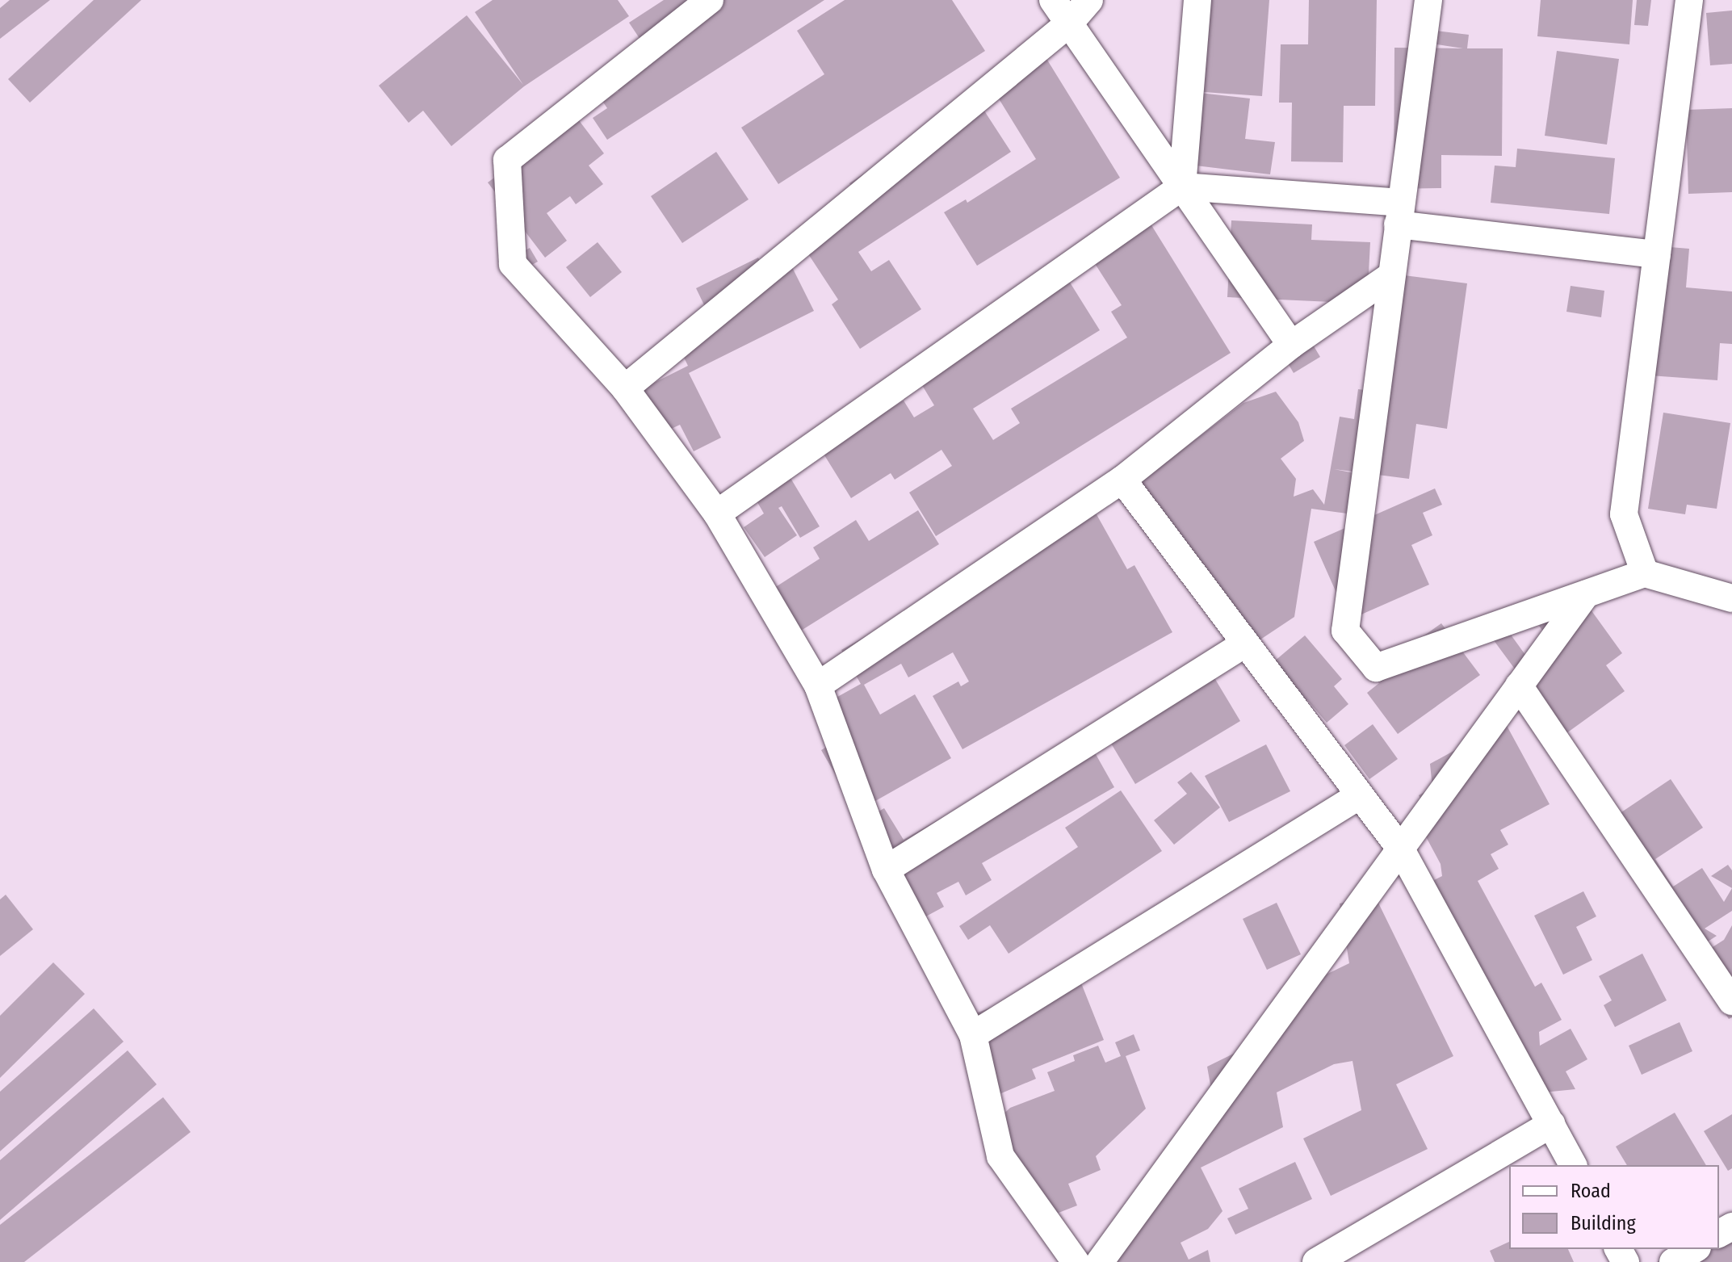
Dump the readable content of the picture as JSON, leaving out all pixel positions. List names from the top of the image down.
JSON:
{
  "legend": ["Road", "Building"]
}
